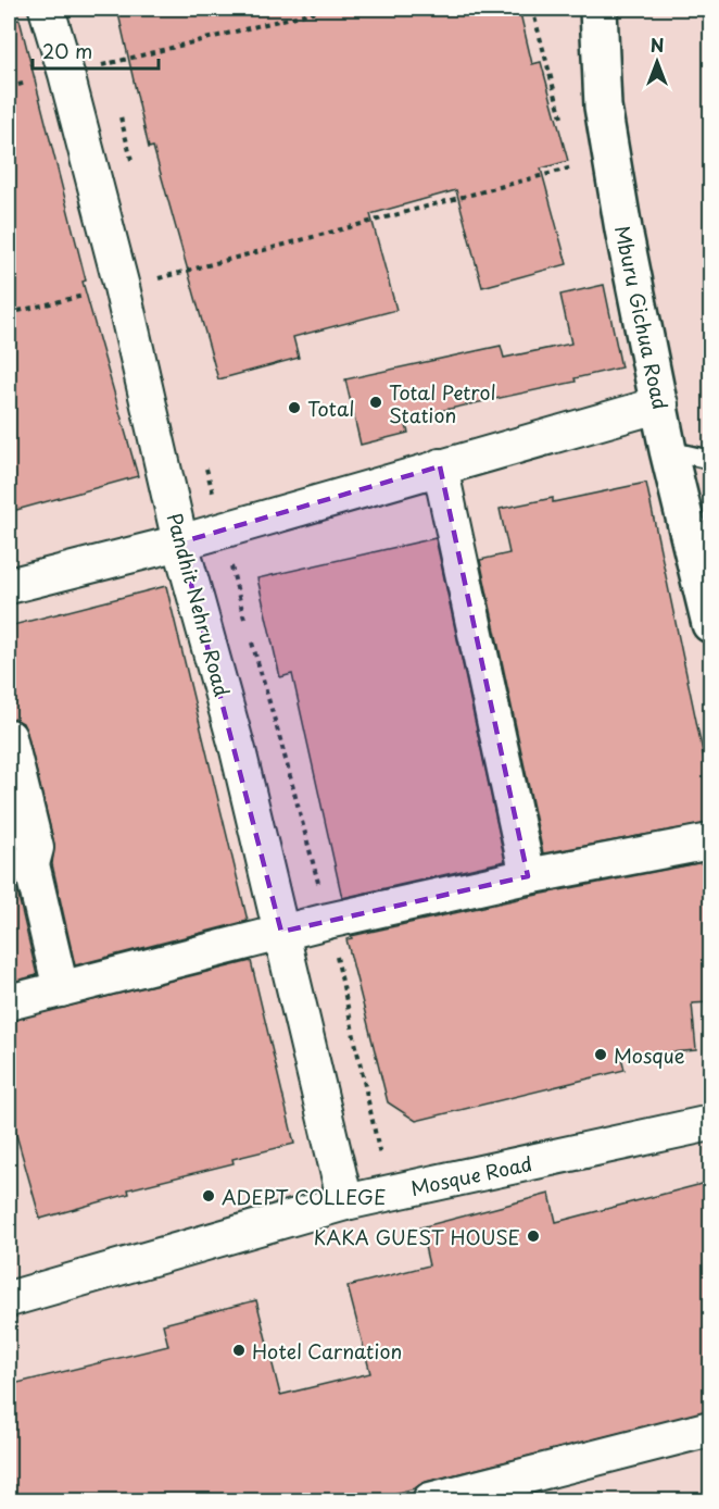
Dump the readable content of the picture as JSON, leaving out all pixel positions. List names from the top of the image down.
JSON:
{
  "streets": {
    "street": ["Mburu Gichua Road", "Pandhit Nehru Road", "Mosque Road"]
  },
  "crossings": [
    ["Pandhit Nehru Road", "Mosque Road"]
  ],
  "places": [
    "Total Petrol Station",
    "Total",
    "Mosque",
    "ADEPT COLLEGE",
    "KAKA GUEST HOUSE",
    "Hotel Carnation"
  ],
  "scale_bar": "20 m",
  "north": "top"
}
